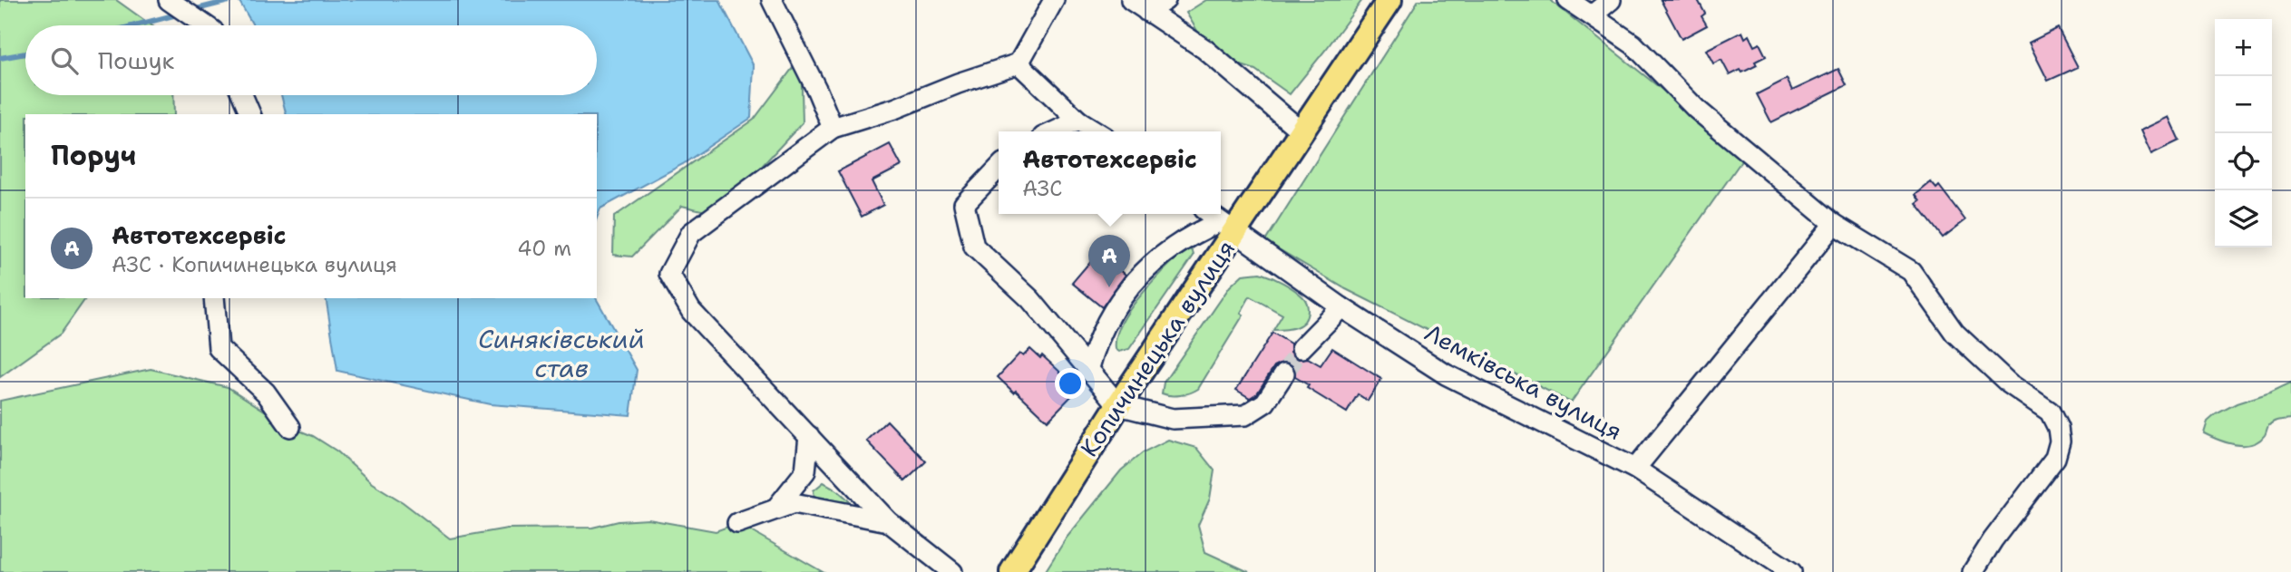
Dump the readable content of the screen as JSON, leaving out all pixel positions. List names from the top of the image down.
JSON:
{
  "streets": {
    "main road": ["Копичинецька вулиця"],
    "street": ["Лемківська вулиця"]
  },
  "crossings": [
    ["Копичинецька вулиця", "Лемківська вулиця"]
  ],
  "water": ["Синяківський став"],
  "page": {
    "map_buttons": ["+", "−"],
    "search": "Пошук",
    "heading": "Поруч",
    "popup": ["Автотехсервіс", "АЗС"],
    "list": [
      {
        "mark": "A",
        "name": "Автотехсервіс",
        "note": "АЗС · Копичинецька вулиця",
        "value": "40 m"
      }
    ],
    "pins": "A"
  }
}
